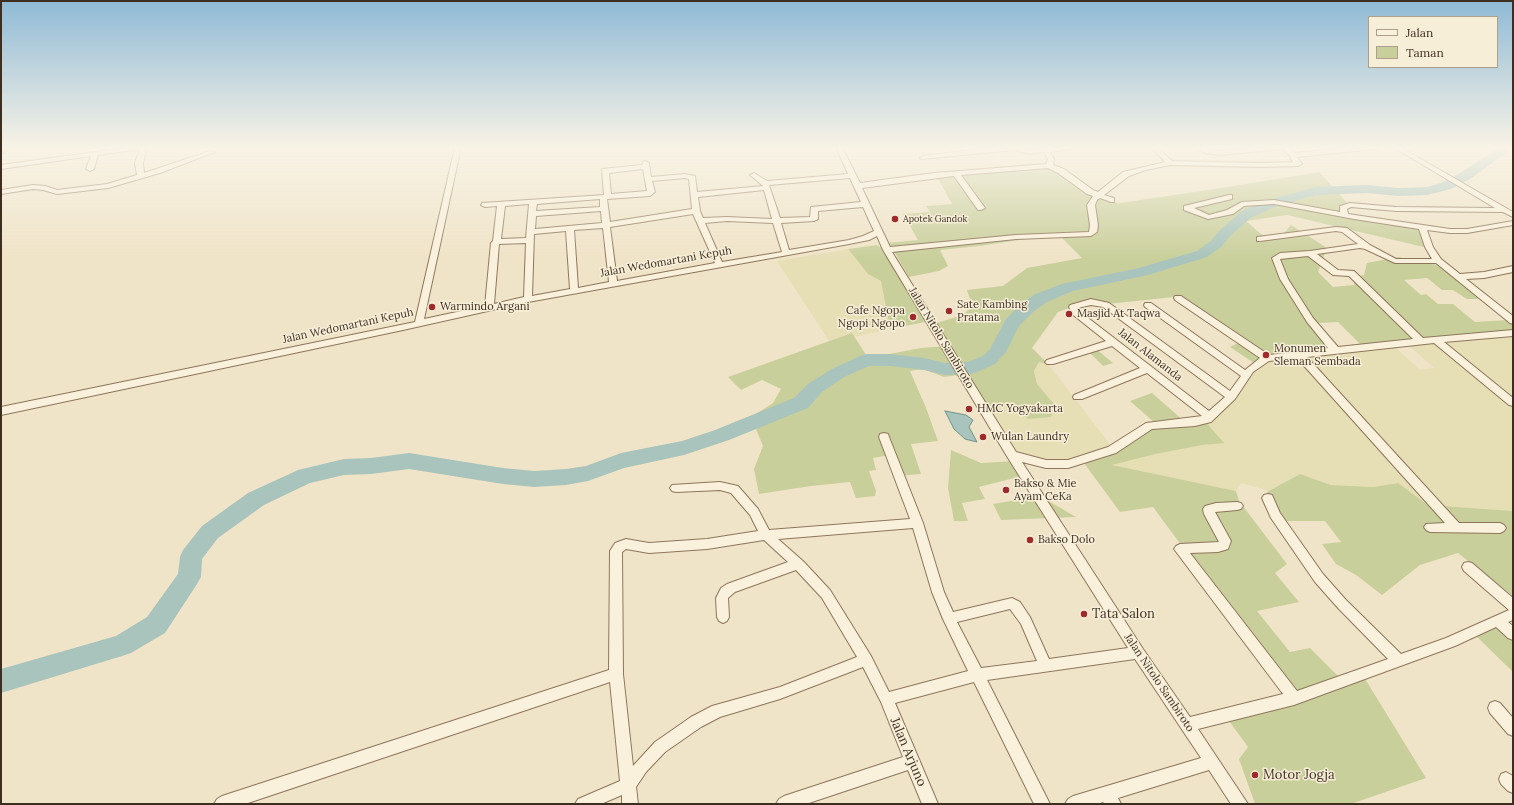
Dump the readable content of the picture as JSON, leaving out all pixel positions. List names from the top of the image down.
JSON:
{
  "streets": {
    "street": [
      "Jalan Wedomartani Kepuh",
      "Jalan Nitolo Sambiroto",
      "Jalan Alamanda",
      "Jalan Arjuno"
    ]
  },
  "crossings": [
    ["Jalan Wedomartani Kepuh", "Jalan Nitolo Sambiroto"]
  ],
  "places": [
    "Apotek Gandok",
    "Warmindo Argani",
    "Sate Kambing Pratama",
    "Masjid At Taqwa",
    "Cafe Ngopa Ngopi Ngopo",
    "Monumen Sleman Sembada",
    "HMC Yogyakarta",
    "Wulan Laundry",
    "Bakso & Mie Ayam CeKa",
    "Bakso Dolo",
    "Tata Salon",
    "Motor Jogja"
  ],
  "legend": ["Jalan", "Taman"]
}
